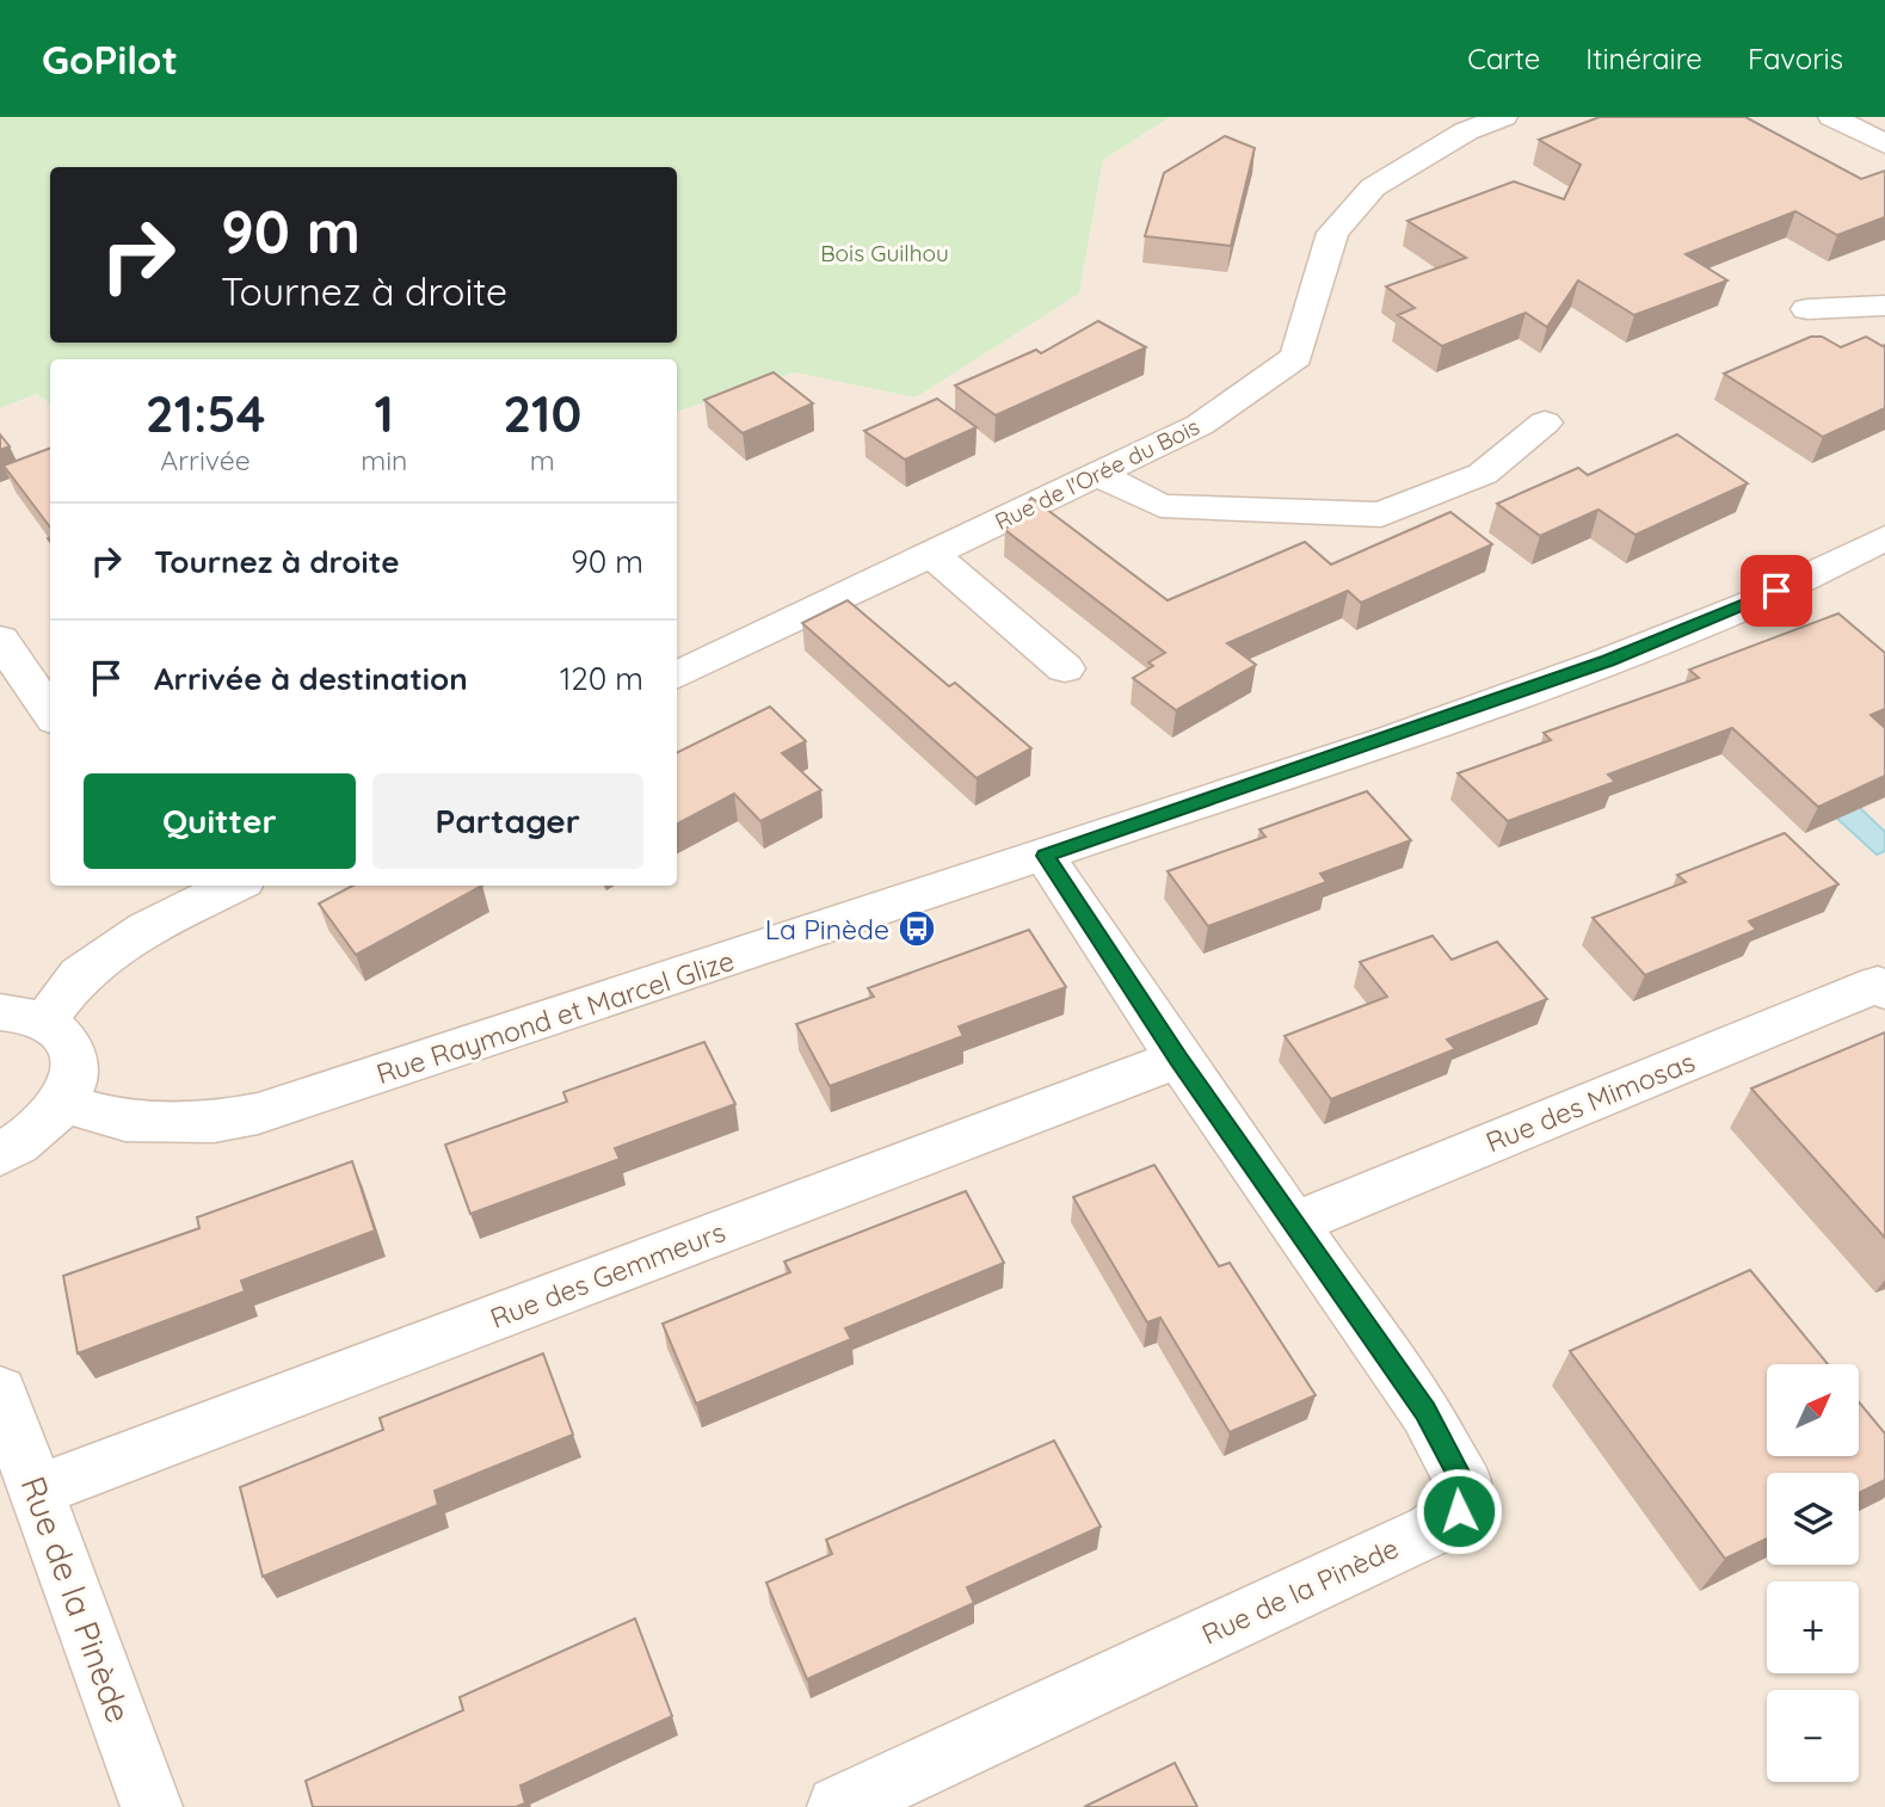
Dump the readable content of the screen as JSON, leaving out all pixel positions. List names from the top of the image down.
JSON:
{
  "streets": {
    "street": [
      "Rue de l'Orée du Bois",
      "Rue Raymond et Marcel Glize",
      "Rue des Mimosas",
      "Rue des Gemmeurs",
      "Rue de la Pinède"
    ]
  },
  "crossings": [
    ["Rue Raymond et Marcel Glize", "Rue de la Pinède"],
    ["Rue des Mimosas", "Rue de la Pinède"],
    ["Rue des Gemmeurs", "Rue de la Pinède"]
  ],
  "parks": ["Bois Guilhou"],
  "places": {
    "bus stop": ["La Pinède"]
  },
  "north": "top right",
  "page": {
    "header": "GoPilot",
    "nav": ["Carte", "Itinéraire", "Favoris"],
    "turn": ["90 m", "Tournez à droite"],
    "eta": [
      "21:54",
      "Arrivée",
      "1",
      "min",
      "210",
      "m"
    ],
    "list": [
      {
        "name": "Tournez à droite",
        "value": "90 m"
      },
      {
        "name": "Arrivée à destination",
        "value": "120 m"
      }
    ],
    "buttons": ["Quitter", "Partager"],
    "map_buttons": ["+", "−"]
  }
}
